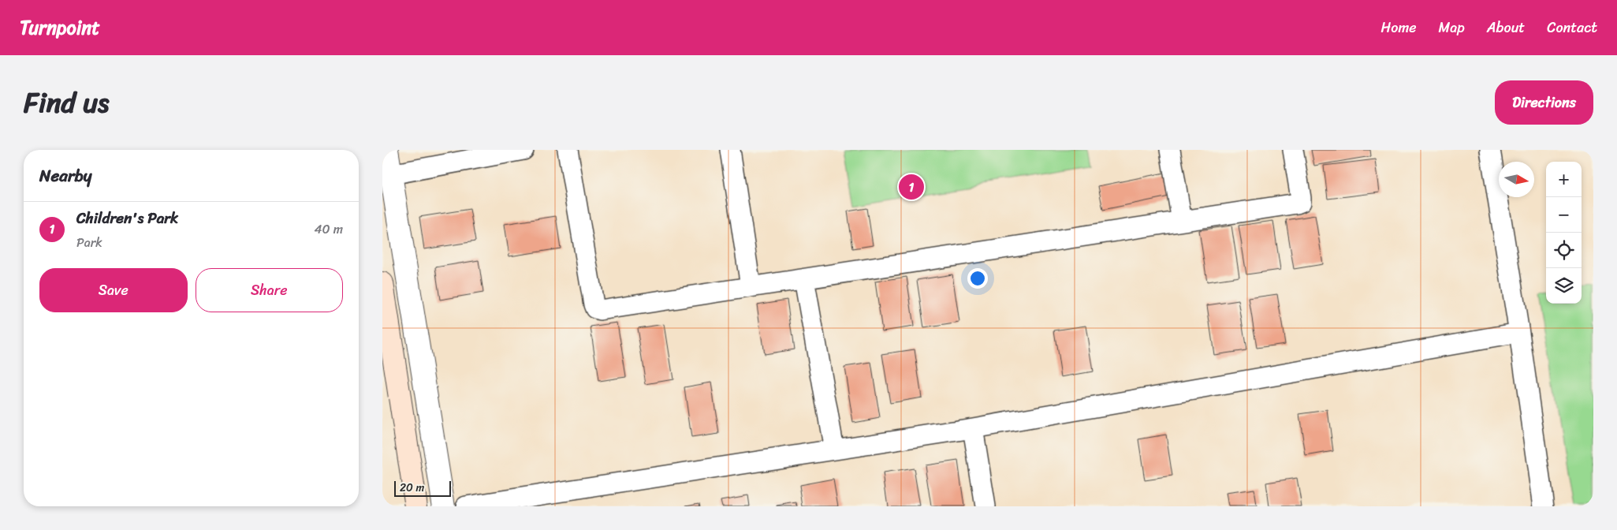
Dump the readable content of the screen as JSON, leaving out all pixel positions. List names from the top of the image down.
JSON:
{
  "scale_bar": "20 m",
  "north": "right",
  "page": {
    "header": "Turnpoint",
    "nav": [
      "Home",
      "Map",
      "About",
      "Contact"
    ],
    "title": "Find us",
    "buttons": [
      "Directions",
      ["Save", "Share"]
    ],
    "heading": "Nearby",
    "map_buttons": ["+", "−"],
    "pins": "1",
    "list": [
      {
        "mark": "1",
        "name": "Children's Park",
        "note": "Park",
        "value": "40 m"
      }
    ],
    "scale": "20 m"
  }
}
